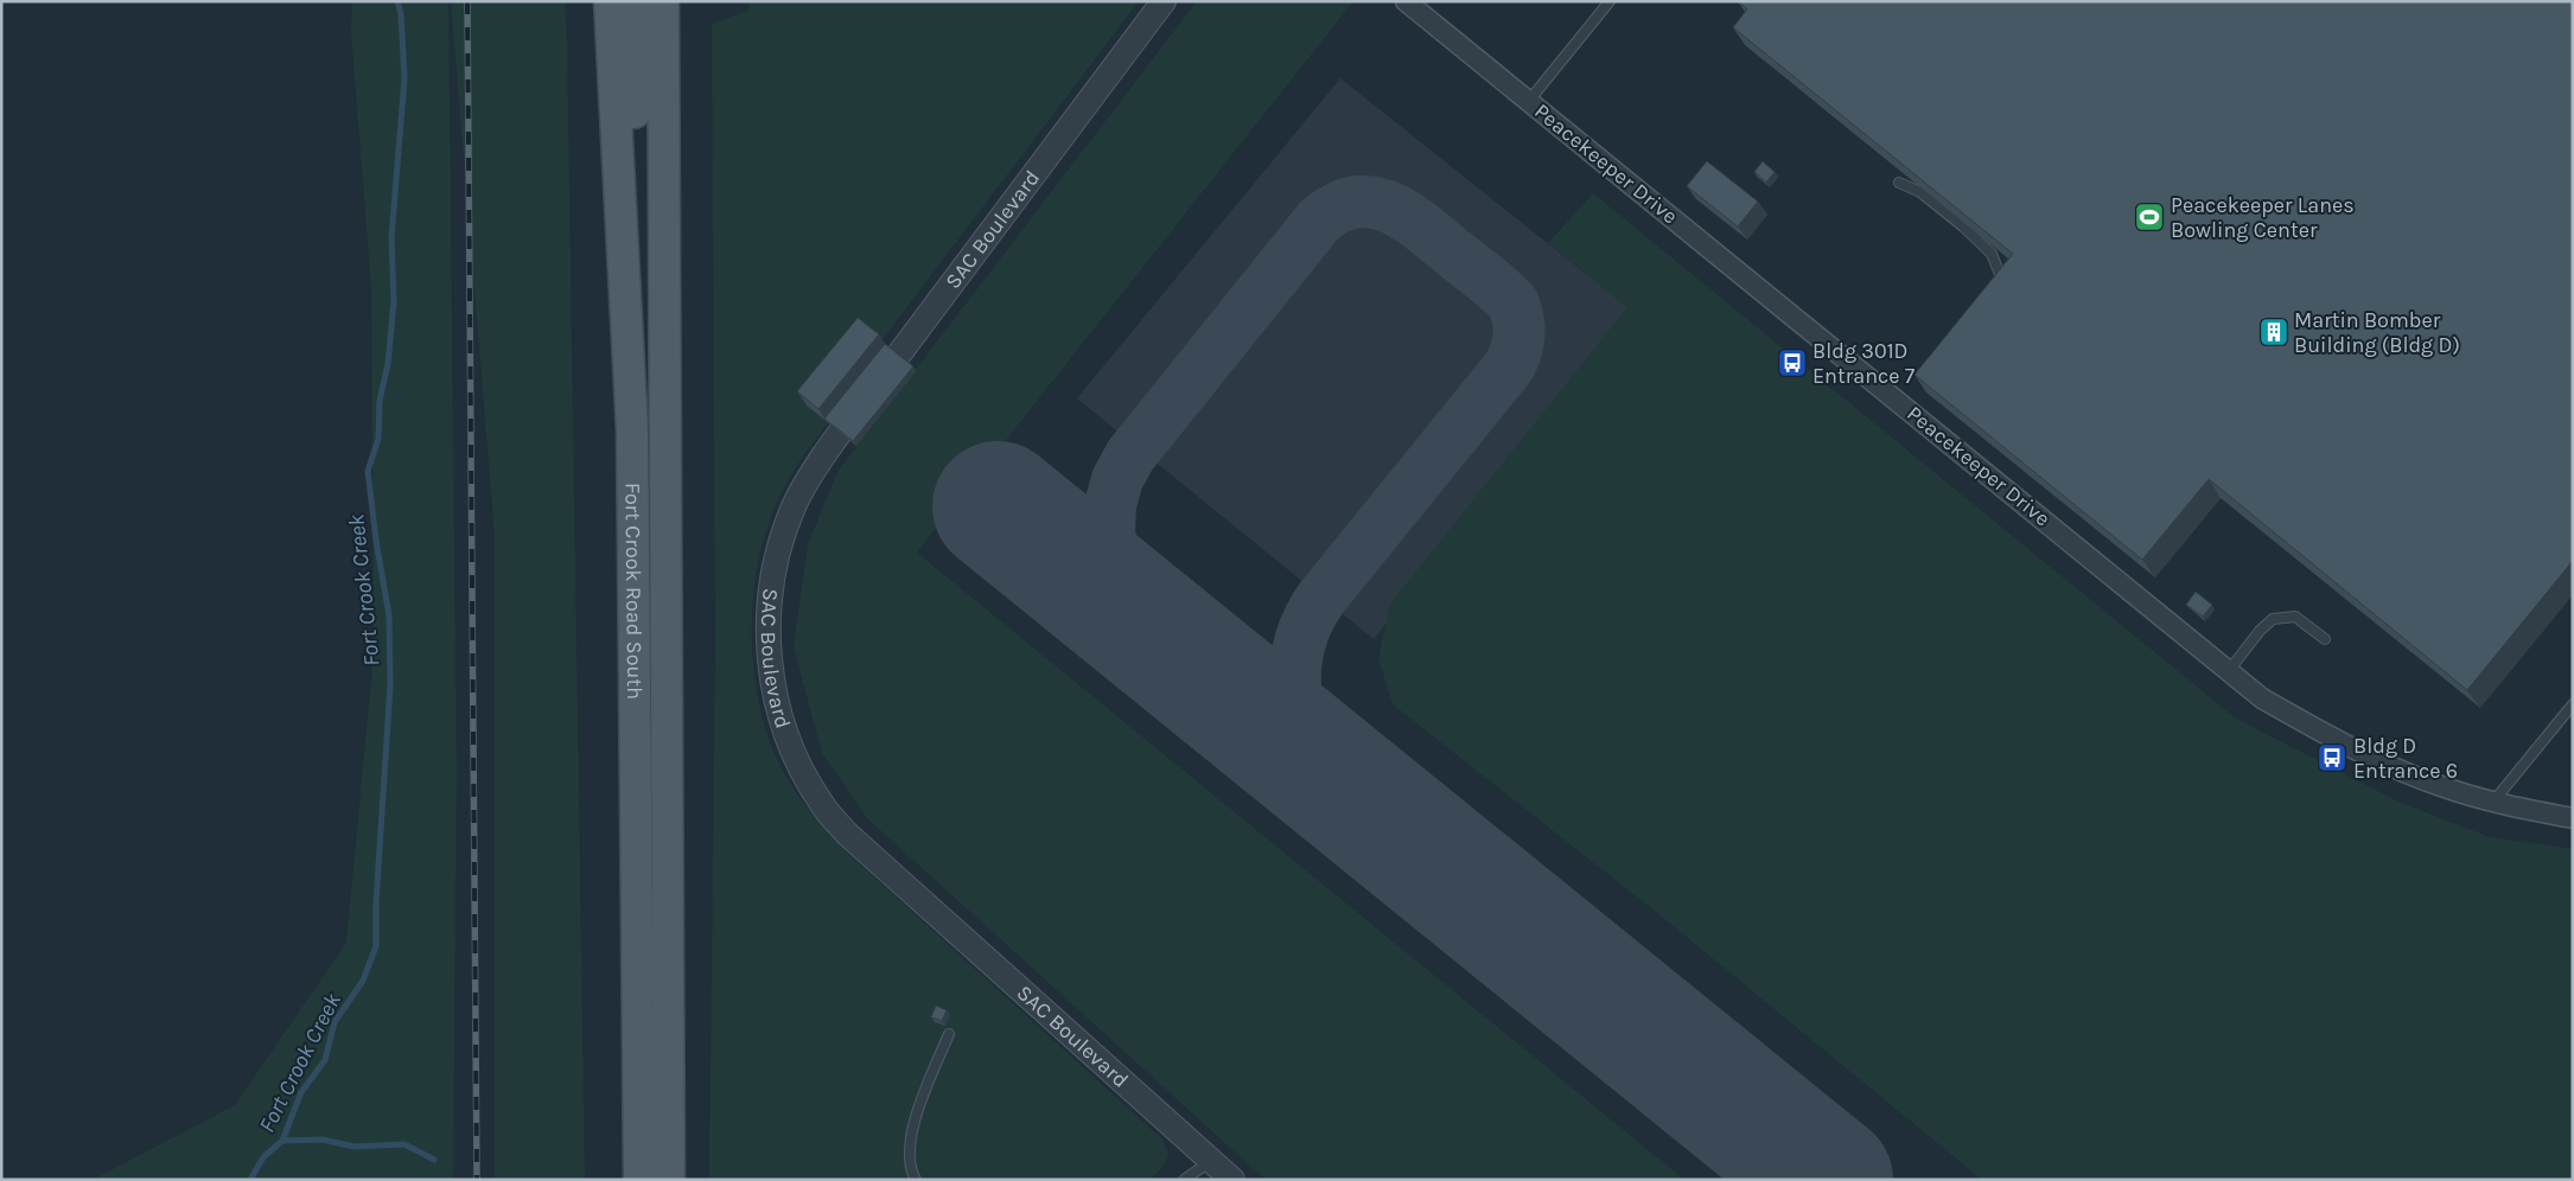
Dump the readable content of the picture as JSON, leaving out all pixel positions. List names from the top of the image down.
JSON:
{
  "streets": {
    "main road": ["Fort Crook Road South"],
    "street": ["Peacekeeper Drive", "SAC Boulevard"]
  },
  "water": ["Fort Crook Creek"],
  "places": {
    "sports": ["Peacekeeper Lanes Bowling Center"],
    "building": ["Martin Bomber Building (Bldg D)"],
    "bus stop": ["Bldg 301D Entrance 7", "Bldg D Entrance 6"]
  }
}
